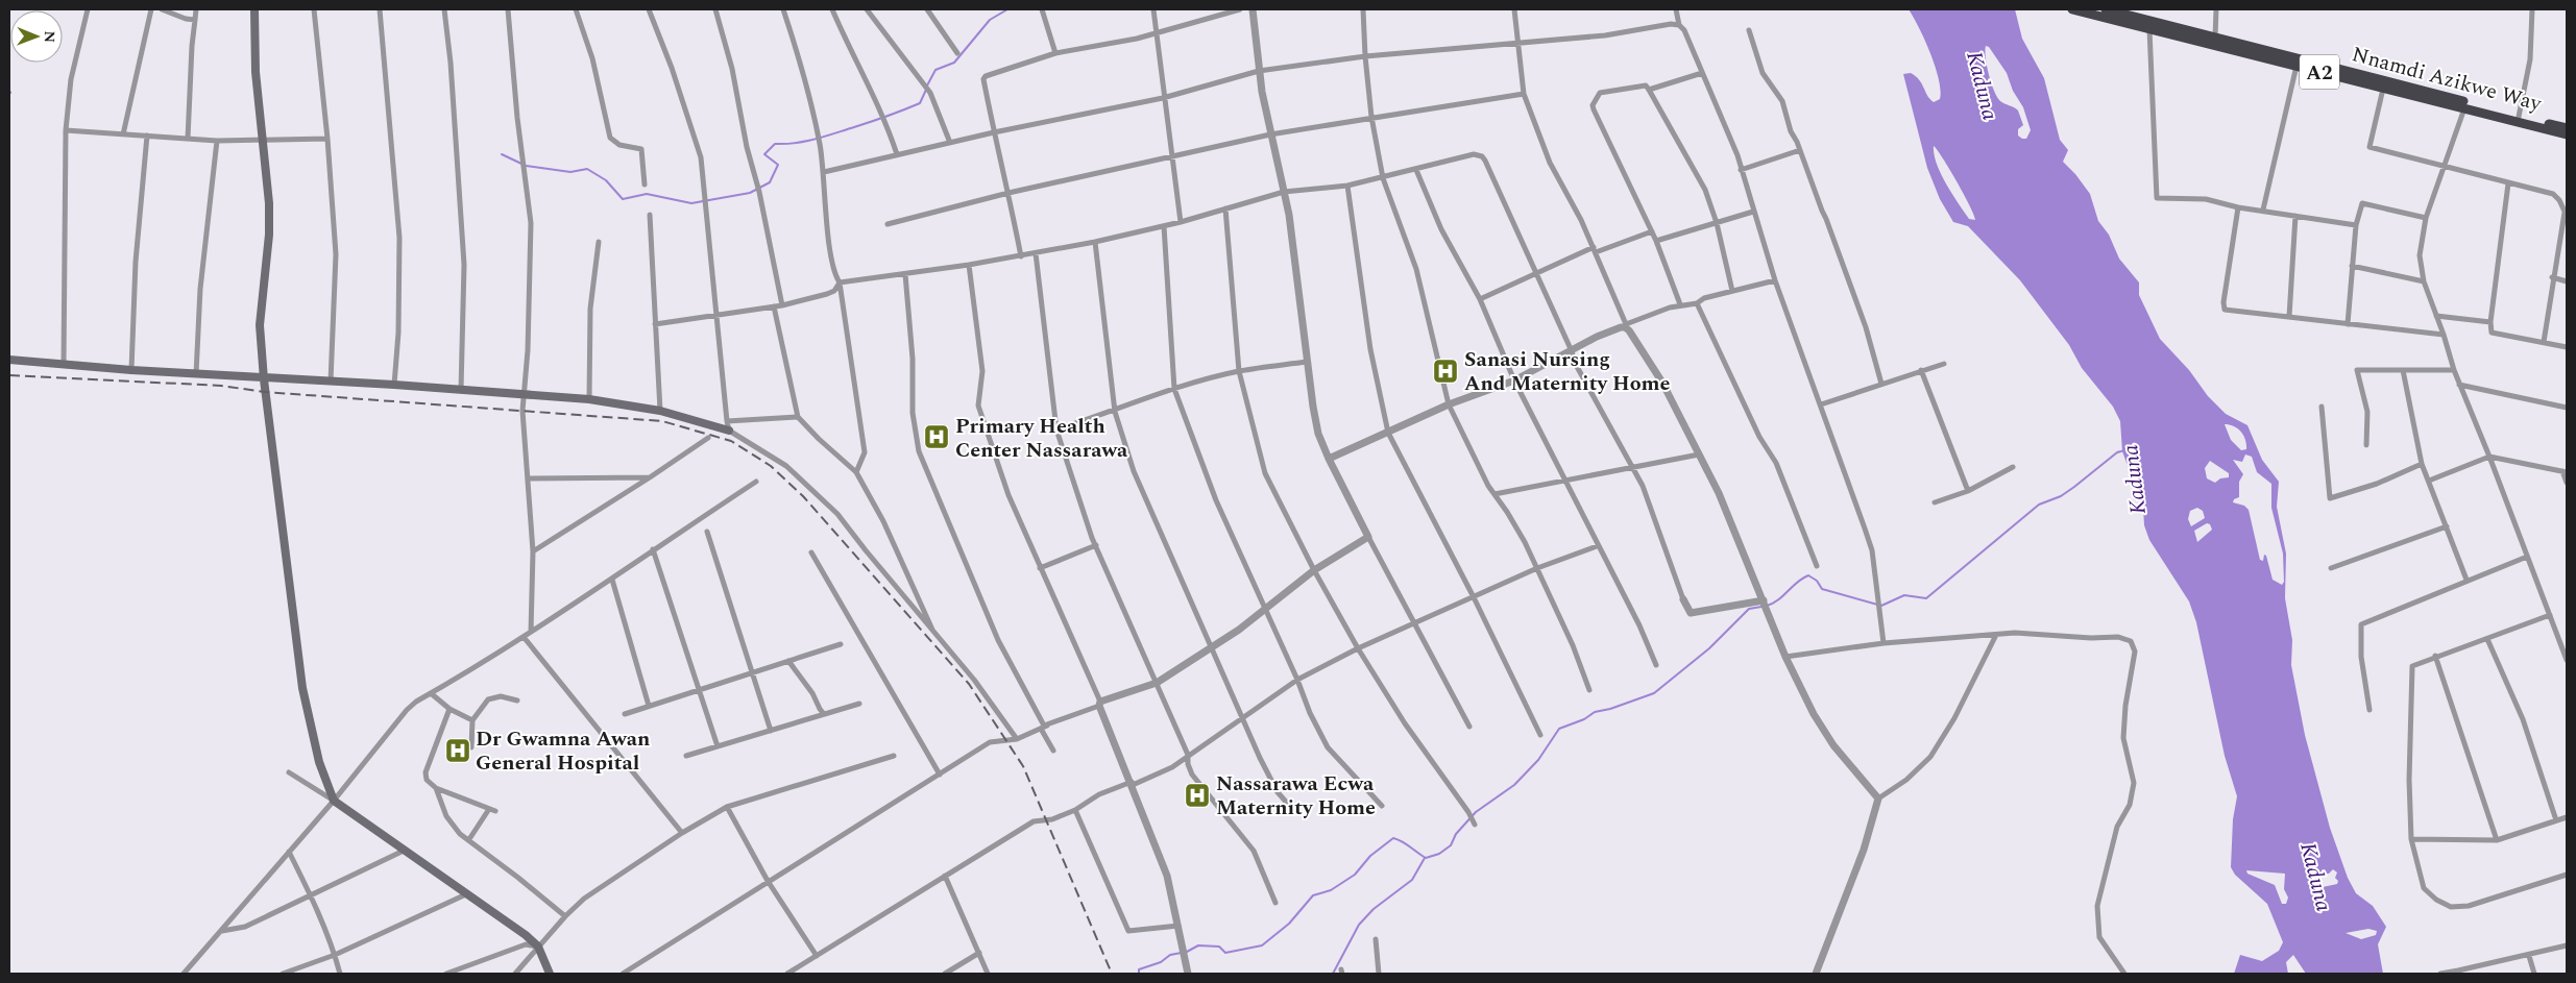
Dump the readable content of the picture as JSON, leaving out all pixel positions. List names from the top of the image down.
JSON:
{
  "streets": {
    "highway": ["A2", "Nnamdi Azikwe Way"]
  },
  "water": ["Kaduna"],
  "places": {
    "hospital": [
      "Sanasi Nursing And Maternity Home",
      "Primary Health Center Nassarawa",
      "Dr Gwamna Awan General Hospital",
      "Nassarawa Ecwa Maternity Home"
    ]
  },
  "north": "right"
}
